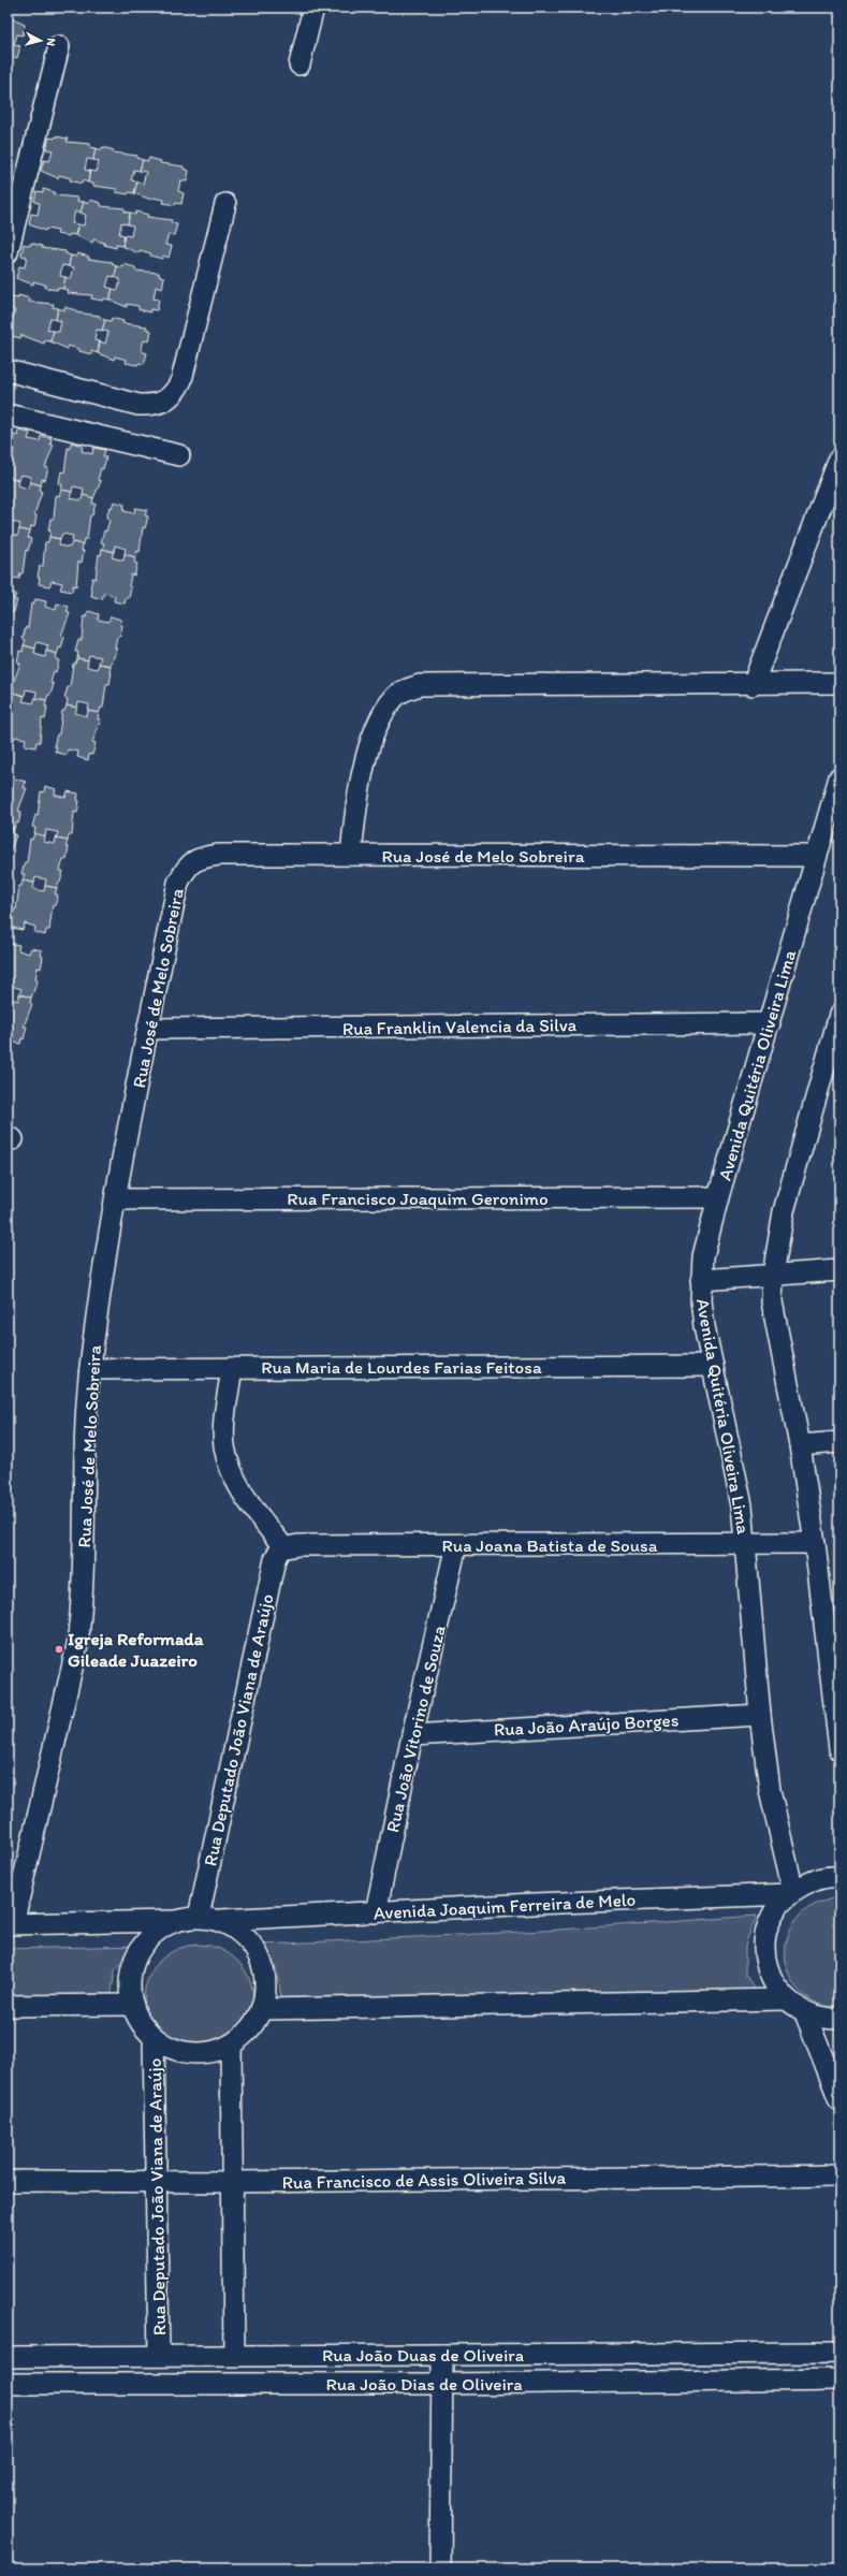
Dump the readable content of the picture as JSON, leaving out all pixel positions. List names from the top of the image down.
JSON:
{
  "streets": {
    "street": [
      "Rua José de Melo Sobreira",
      "Rua Franklin Valencia da Silva",
      "Avenida Quitéria Oliveira Lima",
      "Rua Francisco Joaquim Geronimo",
      "Rua Maria de Lourdes Farias Feitosa",
      "Rua Joana Batista de Sousa",
      "Rua João Araújo Borges",
      "Rua João Vitorino de Souza",
      "Rua Deputado João Viana de Araújo",
      "Avenida Joaquim Ferreira de Melo",
      "Rua Francisco de Assis Oliveira Silva",
      "Rua João Duas de Oliveira",
      "Rua João Dias de Oliveira"
    ]
  },
  "crossings": [
    ["Rua José de Melo Sobreira", "Rua Franklin Valencia da Silva"],
    ["Rua José de Melo Sobreira", "Avenida Quitéria Oliveira Lima"],
    ["Rua José de Melo Sobreira", "Rua Francisco Joaquim Geronimo"],
    ["Rua José de Melo Sobreira", "Rua Maria de Lourdes Farias Feitosa"],
    ["Rua Franklin Valencia da Silva", "Avenida Quitéria Oliveira Lima"],
    ["Avenida Quitéria Oliveira Lima", "Rua Francisco Joaquim Geronimo"],
    ["Avenida Quitéria Oliveira Lima", "Rua Maria de Lourdes Farias Feitosa"],
    ["Avenida Quitéria Oliveira Lima", "Rua Joana Batista de Sousa"],
    ["Avenida Quitéria Oliveira Lima", "Rua João Araújo Borges"],
    ["Avenida Quitéria Oliveira Lima", "Avenida Joaquim Ferreira de Melo"],
    ["Rua Joana Batista de Sousa", "Rua João Vitorino de Souza"],
    ["Rua Joana Batista de Sousa", "Rua Deputado João Viana de Araújo"],
    ["Rua João Araújo Borges", "Rua João Vitorino de Souza"],
    ["Rua João Vitorino de Souza", "Avenida Joaquim Ferreira de Melo"],
    ["Rua Deputado João Viana de Araújo", "Avenida Joaquim Ferreira de Melo"],
    ["Rua Deputado João Viana de Araújo", "Rua Francisco de Assis Oliveira Silva"],
    ["Rua Deputado João Viana de Araújo", "Rua João Duas de Oliveira"]
  ],
  "places": ["Igreja Reformada Gileade Juazeiro"],
  "north": "right"
}
